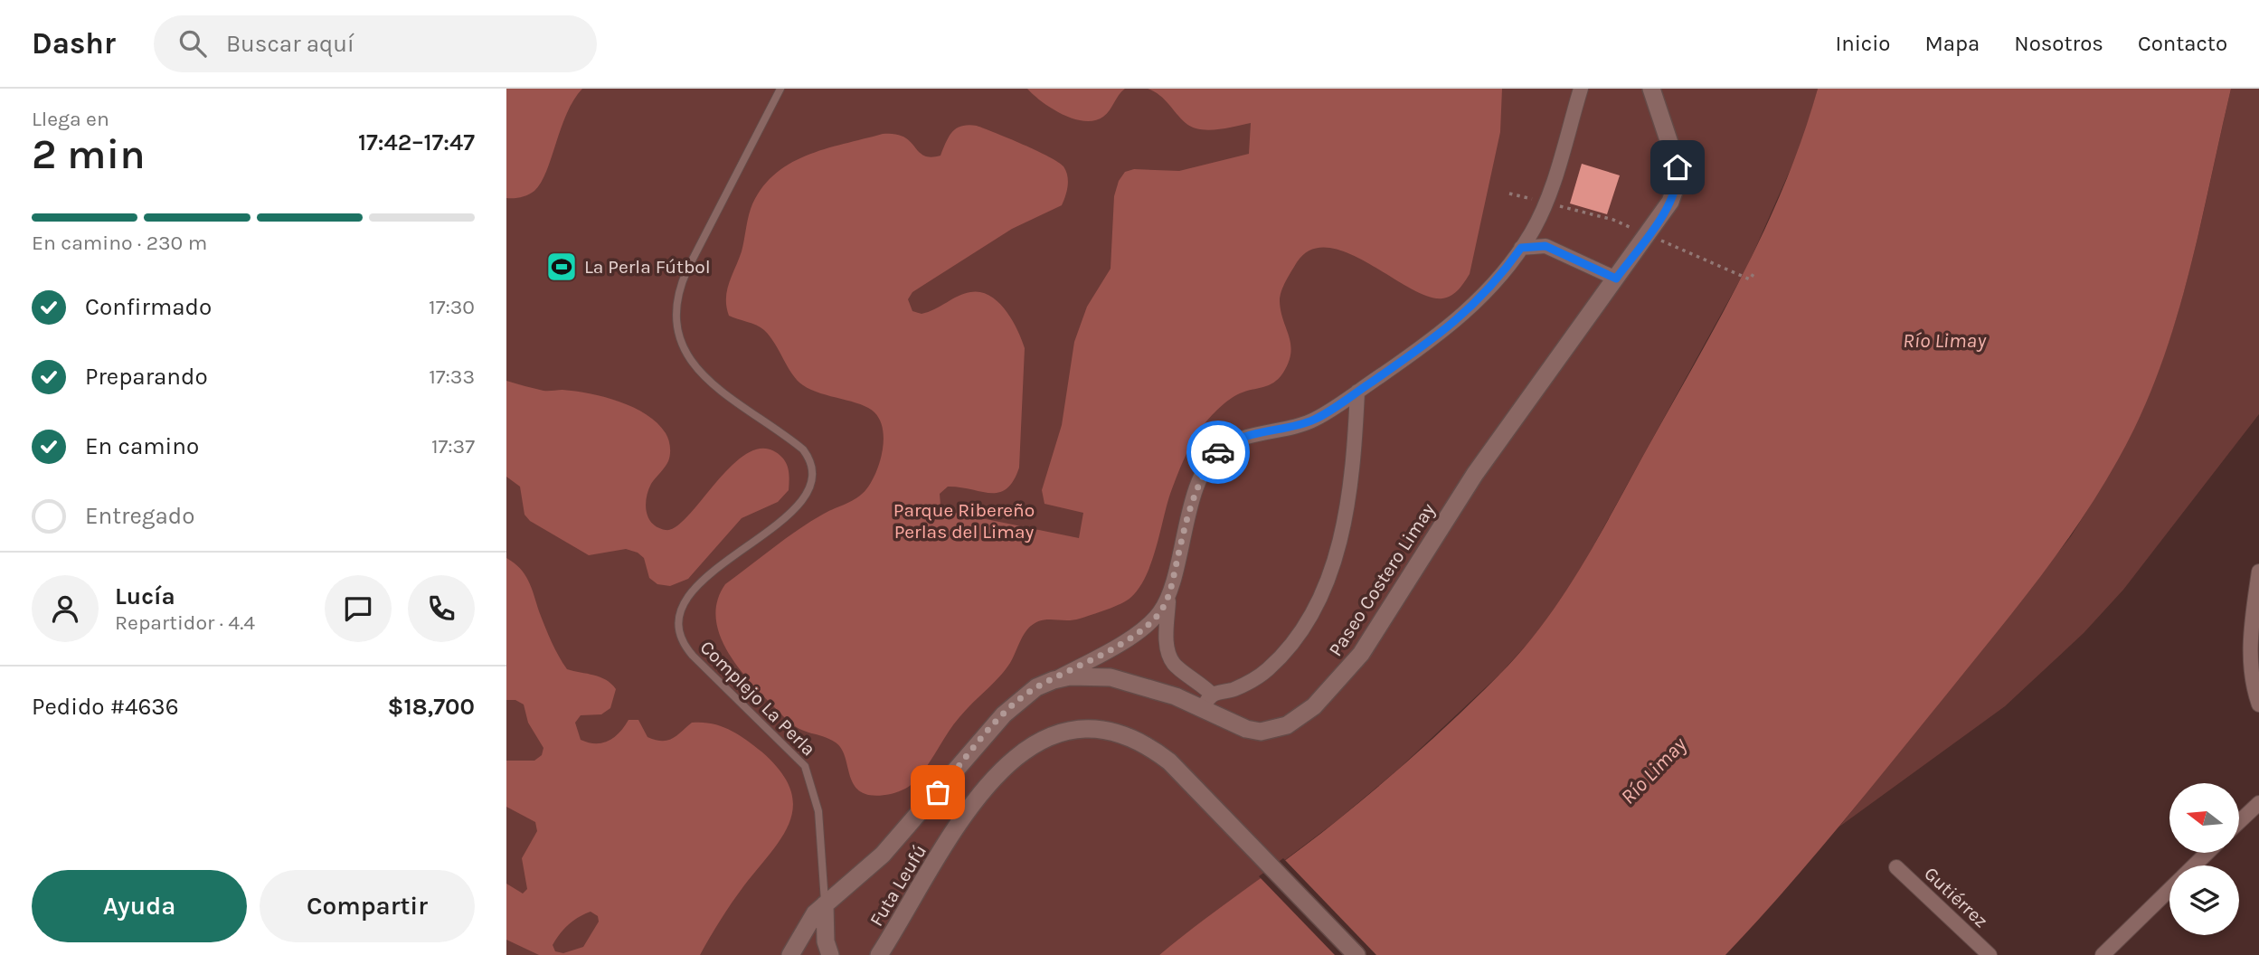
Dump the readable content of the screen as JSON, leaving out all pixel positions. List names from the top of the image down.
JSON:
{
  "streets": {
    "street": ["Paseo Costero Limay", "Futa Leufú", "Gutiérrez"],
    "lane": ["Complejo La Perla"]
  },
  "crossings": [
    ["Paseo Costero Limay", "Complejo La Perla"]
  ],
  "water": ["Río Limay"],
  "parks": ["Parque Ribereño Perlas del Limay"],
  "places": {
    "sports": ["La Perla Fútbol"]
  },
  "north": "left",
  "page": {
    "header": "Dashr",
    "search": "Buscar aquí",
    "nav": [
      "Inicio",
      "Mapa",
      "Nosotros",
      "Contacto"
    ],
    "heading": ["2 min", "Llega en", "17:42–17:47"],
    "panel": [
      "Lucía",
      "Repartidor · 4.4",
      "Pedido #4636",
      "$18,700"
    ],
    "bar": "En camino · 230 m",
    "list": [
      ["Confirmado", "17:30"],
      ["Preparando", "17:33"],
      ["En camino", "17:37"],
      "Entregado"
    ],
    "buttons": ["Ayuda", "Compartir"]
  }
}
